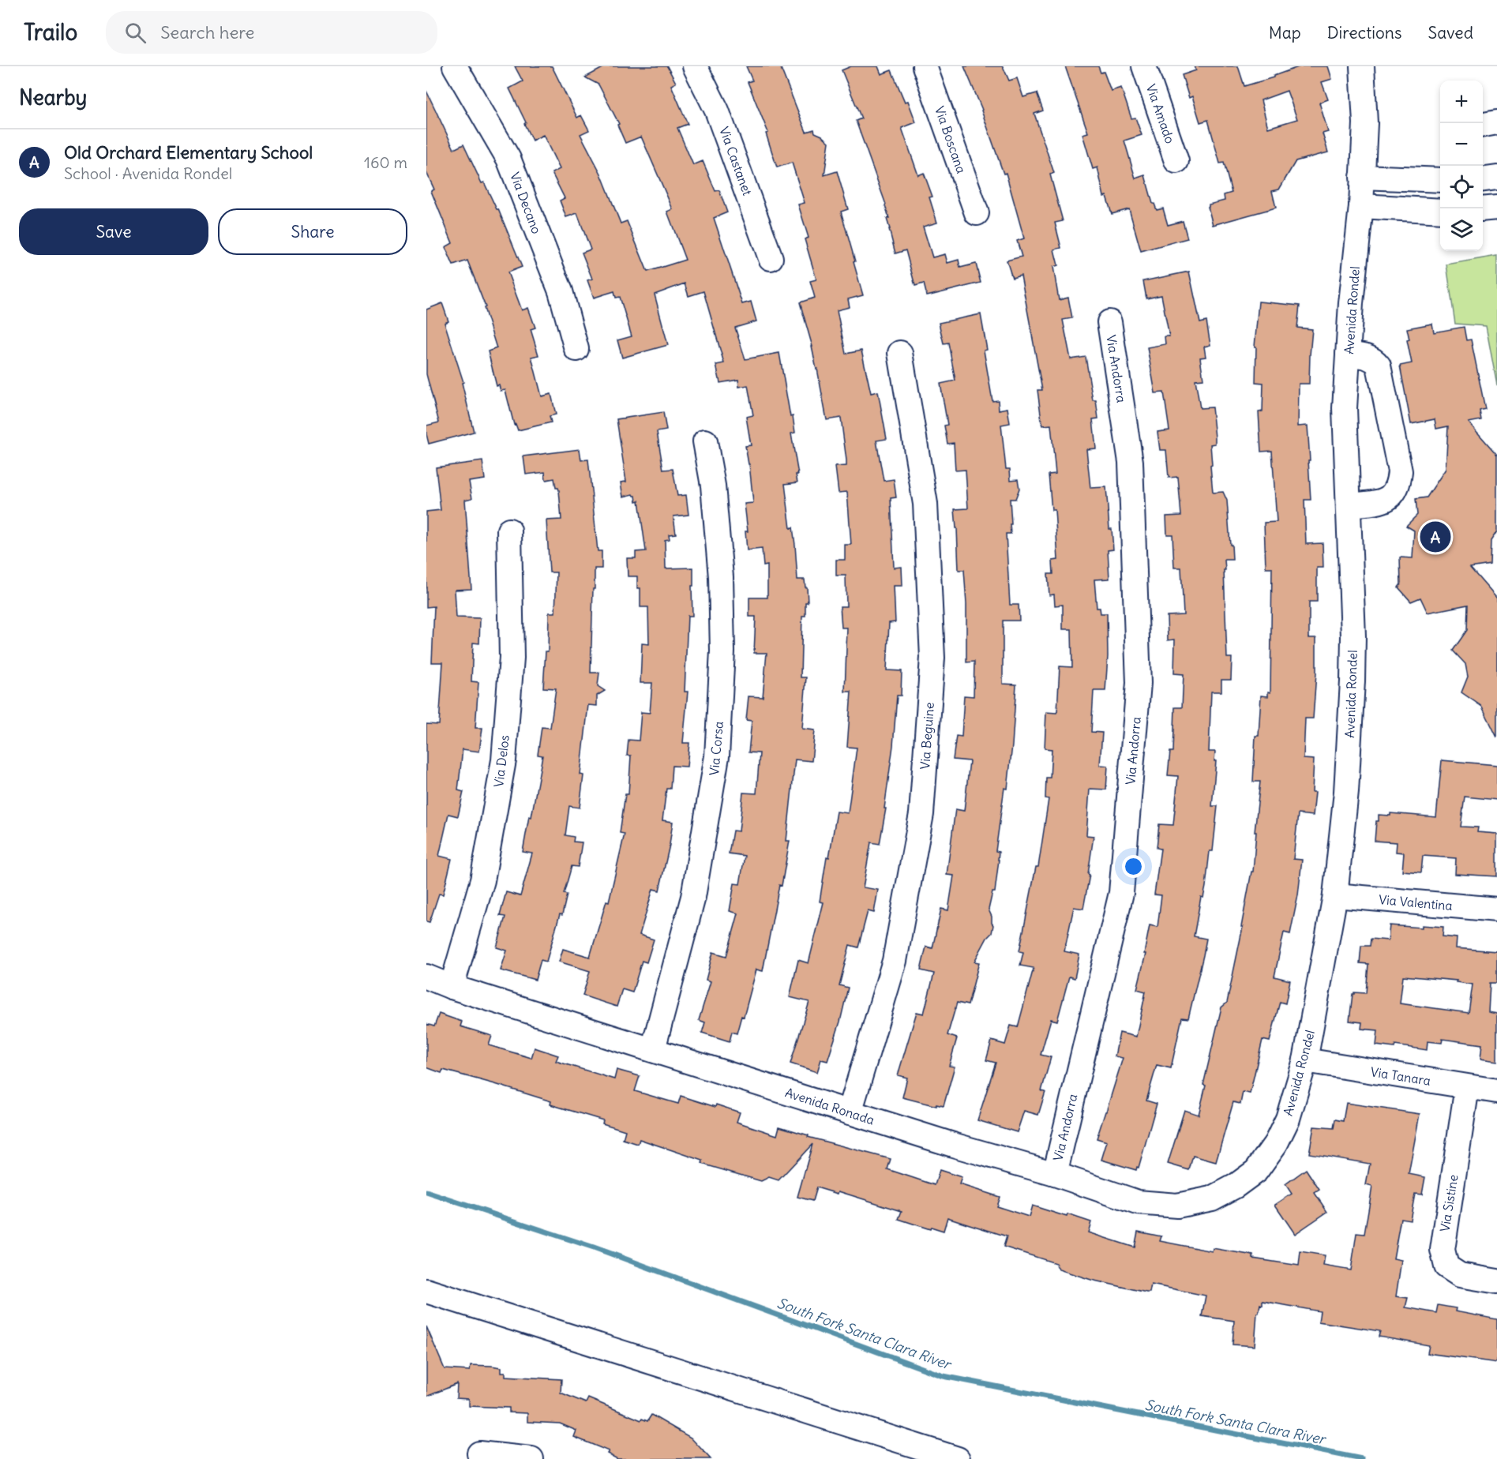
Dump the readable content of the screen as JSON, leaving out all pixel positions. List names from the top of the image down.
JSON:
{
  "streets": {
    "street": [
      "Via Amado",
      "Via Boscana",
      "Via Castanet",
      "Via Decano",
      "Avenida Rondel",
      "Via Andorra",
      "Via Beguine",
      "Via Corsa",
      "Via Delos",
      "Via Valentina",
      "Via Tanara",
      "Avenida Ronada",
      "Via Sistine"
    ]
  },
  "crossings": [
    ["Avenida Rondel", "Via Valentina"],
    ["Avenida Rondel", "Via Tanara"],
    ["Avenida Rondel", "Avenida Ronada"],
    ["Via Andorra", "Avenida Ronada"],
    ["Via Beguine", "Avenida Ronada"],
    ["Via Corsa", "Avenida Ronada"],
    ["Via Delos", "Avenida Ronada"],
    ["Via Tanara", "Via Sistine"]
  ],
  "water": ["South Fork Santa Clara River"],
  "page": {
    "header": "Trailo",
    "search": "Search here",
    "nav": ["Map", "Directions", "Saved"],
    "heading": "Nearby",
    "map_buttons": ["+", "−"],
    "list": [
      {
        "mark": "A",
        "name": "Old Orchard Elementary School",
        "note": "School · Avenida Rondel",
        "value": "160 m"
      }
    ],
    "buttons": ["Save", "Share"],
    "pins": "A"
  }
}
